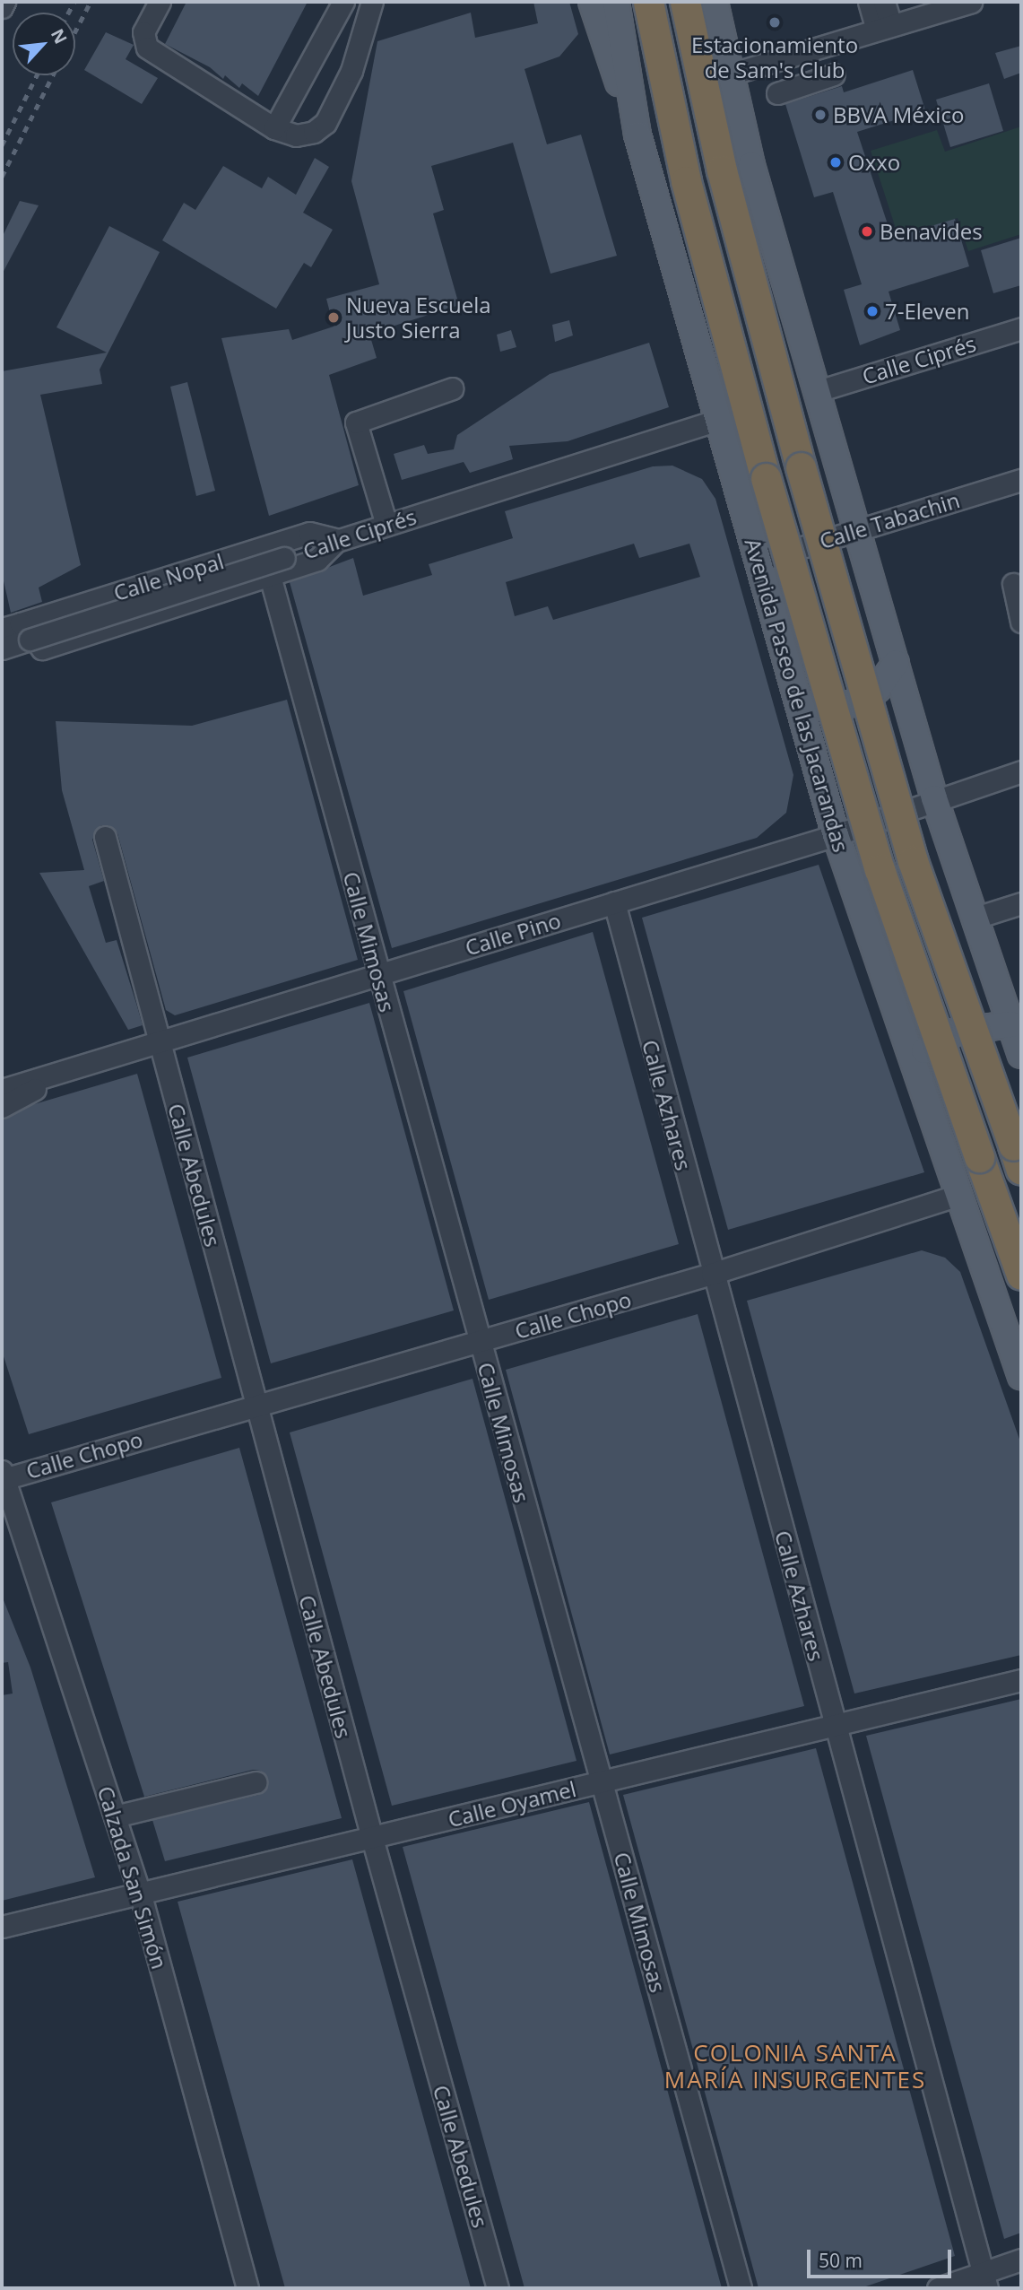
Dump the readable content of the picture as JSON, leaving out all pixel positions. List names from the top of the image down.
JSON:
{
  "streets": {
    "main road": ["Avenida Paseo de las Jacarandas"],
    "street": [
      "Calle Ciprés",
      "Calle Tabachin",
      "Calle Nopal",
      "Calle Pino",
      "Calle Mimosas",
      "Calle Azhares",
      "Calle Abedules",
      "Calle Chopo",
      "Calle Oyamel",
      "Calzada San Simón"
    ]
  },
  "crossings": [
    ["Calle Ciprés", "Calle Nopal"],
    ["Calle Ciprés", "Avenida Paseo de las Jacarandas"],
    ["Calle Tabachin", "Avenida Paseo de las Jacarandas"],
    ["Avenida Paseo de las Jacarandas", "Calle Pino"],
    ["Avenida Paseo de las Jacarandas", "Calle Chopo"],
    ["Calle Pino", "Calle Mimosas"],
    ["Calle Pino", "Calle Azhares"],
    ["Calle Pino", "Calle Abedules"],
    ["Calle Mimosas", "Calle Chopo"],
    ["Calle Mimosas", "Calle Oyamel"],
    ["Calle Azhares", "Calle Chopo"],
    ["Calle Azhares", "Calle Oyamel"],
    ["Calle Abedules", "Calle Chopo"],
    ["Calle Abedules", "Calle Oyamel"],
    ["Calle Chopo", "Calzada San Simón"],
    ["Calle Oyamel", "Calzada San Simón"]
  ],
  "districts": ["COLONIA SANTA MARÍA INSURGENTES"],
  "places": [
    "Estacionamiento de Sam's Club",
    "BBVA México",
    "Oxxo",
    "Benavides",
    "7-Eleven",
    "Nueva Escuela Justo Sierra"
  ],
  "scale_bar": "50 m",
  "north": "top right"
}
